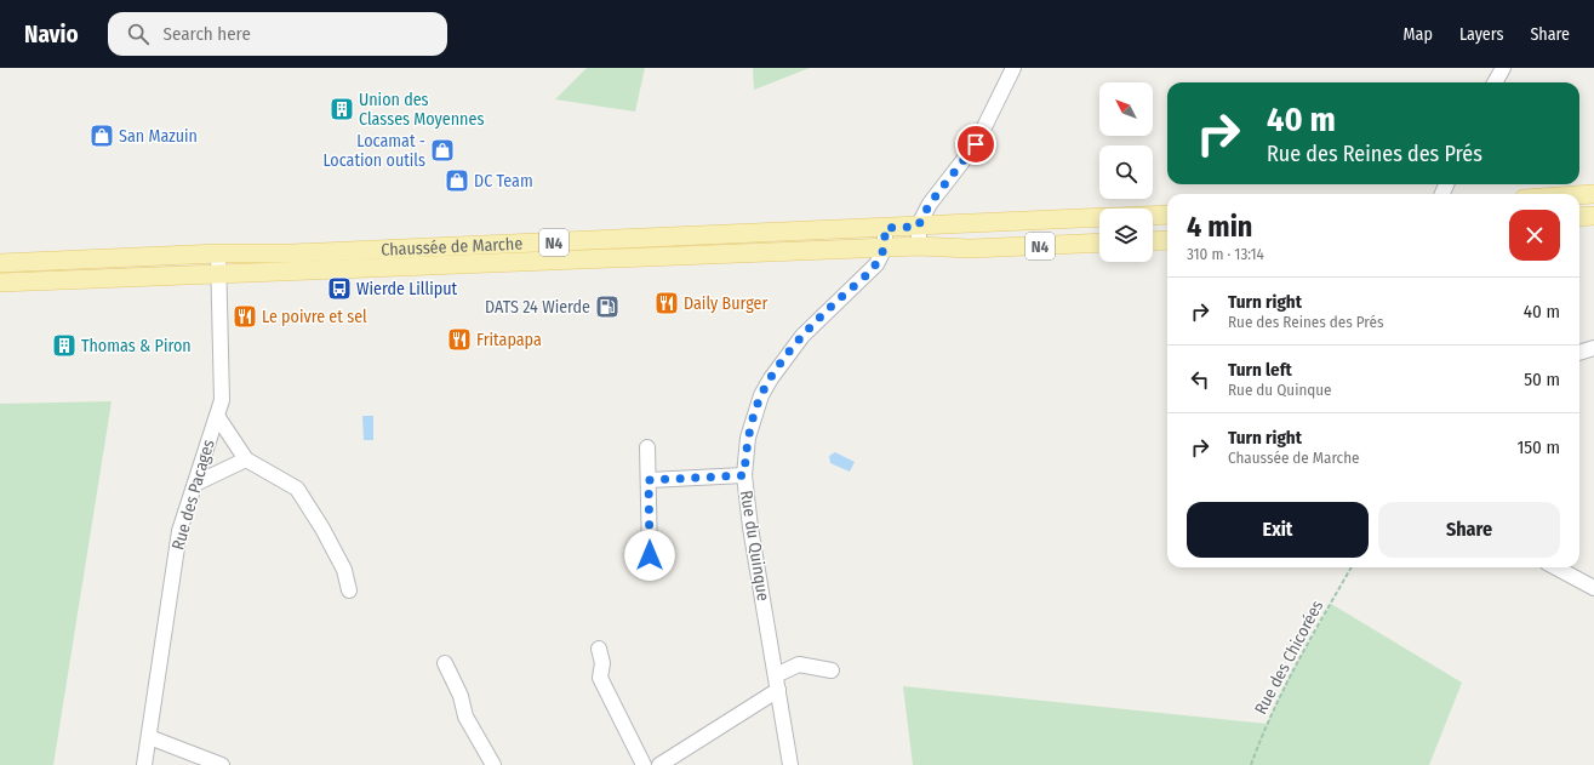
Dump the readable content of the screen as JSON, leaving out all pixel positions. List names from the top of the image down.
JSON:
{
  "streets": {
    "main road": ["N4", "Chaussée de Marche"],
    "street": ["Rue des Pacages", "Rue du Quinque"],
    "path": ["Rue des Chicorées"]
  },
  "crossings": [
    ["Chaussée de Marche", "Rue des Pacages"],
    ["Chaussée de Marche", "Rue du Quinque"]
  ],
  "places": {
    "building": ["Union des Classes Moyennes", "Thomas & Piron"],
    "shop": ["San Mazuin", "Locamat - Location outils", "DC Team"],
    "bus stop": ["Wierde Lilliput"],
    "restaurant": ["Daily Burger", "Le poivre et sel", "Fritapapa"],
    "fuel station": ["DATS 24 Wierde"]
  },
  "north": "top left",
  "page": {
    "header": "Navio",
    "search": "Search here",
    "nav": ["Map", "Layers", "Share"],
    "turn": ["40 m", "Rue des Reines des Prés"],
    "heading": ["4 min", "310 m · 13:14"],
    "list": [
      {
        "name": "Turn right",
        "note": "Rue des Reines des Prés",
        "value": "40 m"
      },
      {
        "name": "Turn left",
        "note": "Rue du Quinque",
        "value": "50 m"
      },
      {
        "name": "Turn right",
        "note": "Chaussée de Marche",
        "value": "150 m"
      }
    ],
    "buttons": ["Exit", "Share"]
  }
}
